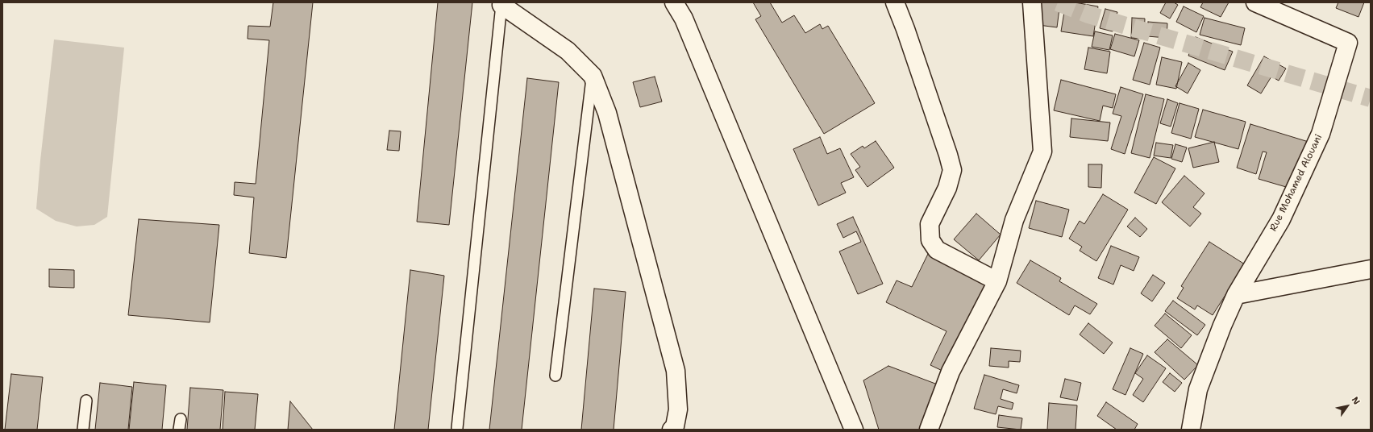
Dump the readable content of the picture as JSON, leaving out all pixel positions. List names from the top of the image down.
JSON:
{
  "streets": {
    "street": ["Rue Mohamed Alouani"]
  },
  "north": "top right"
}
